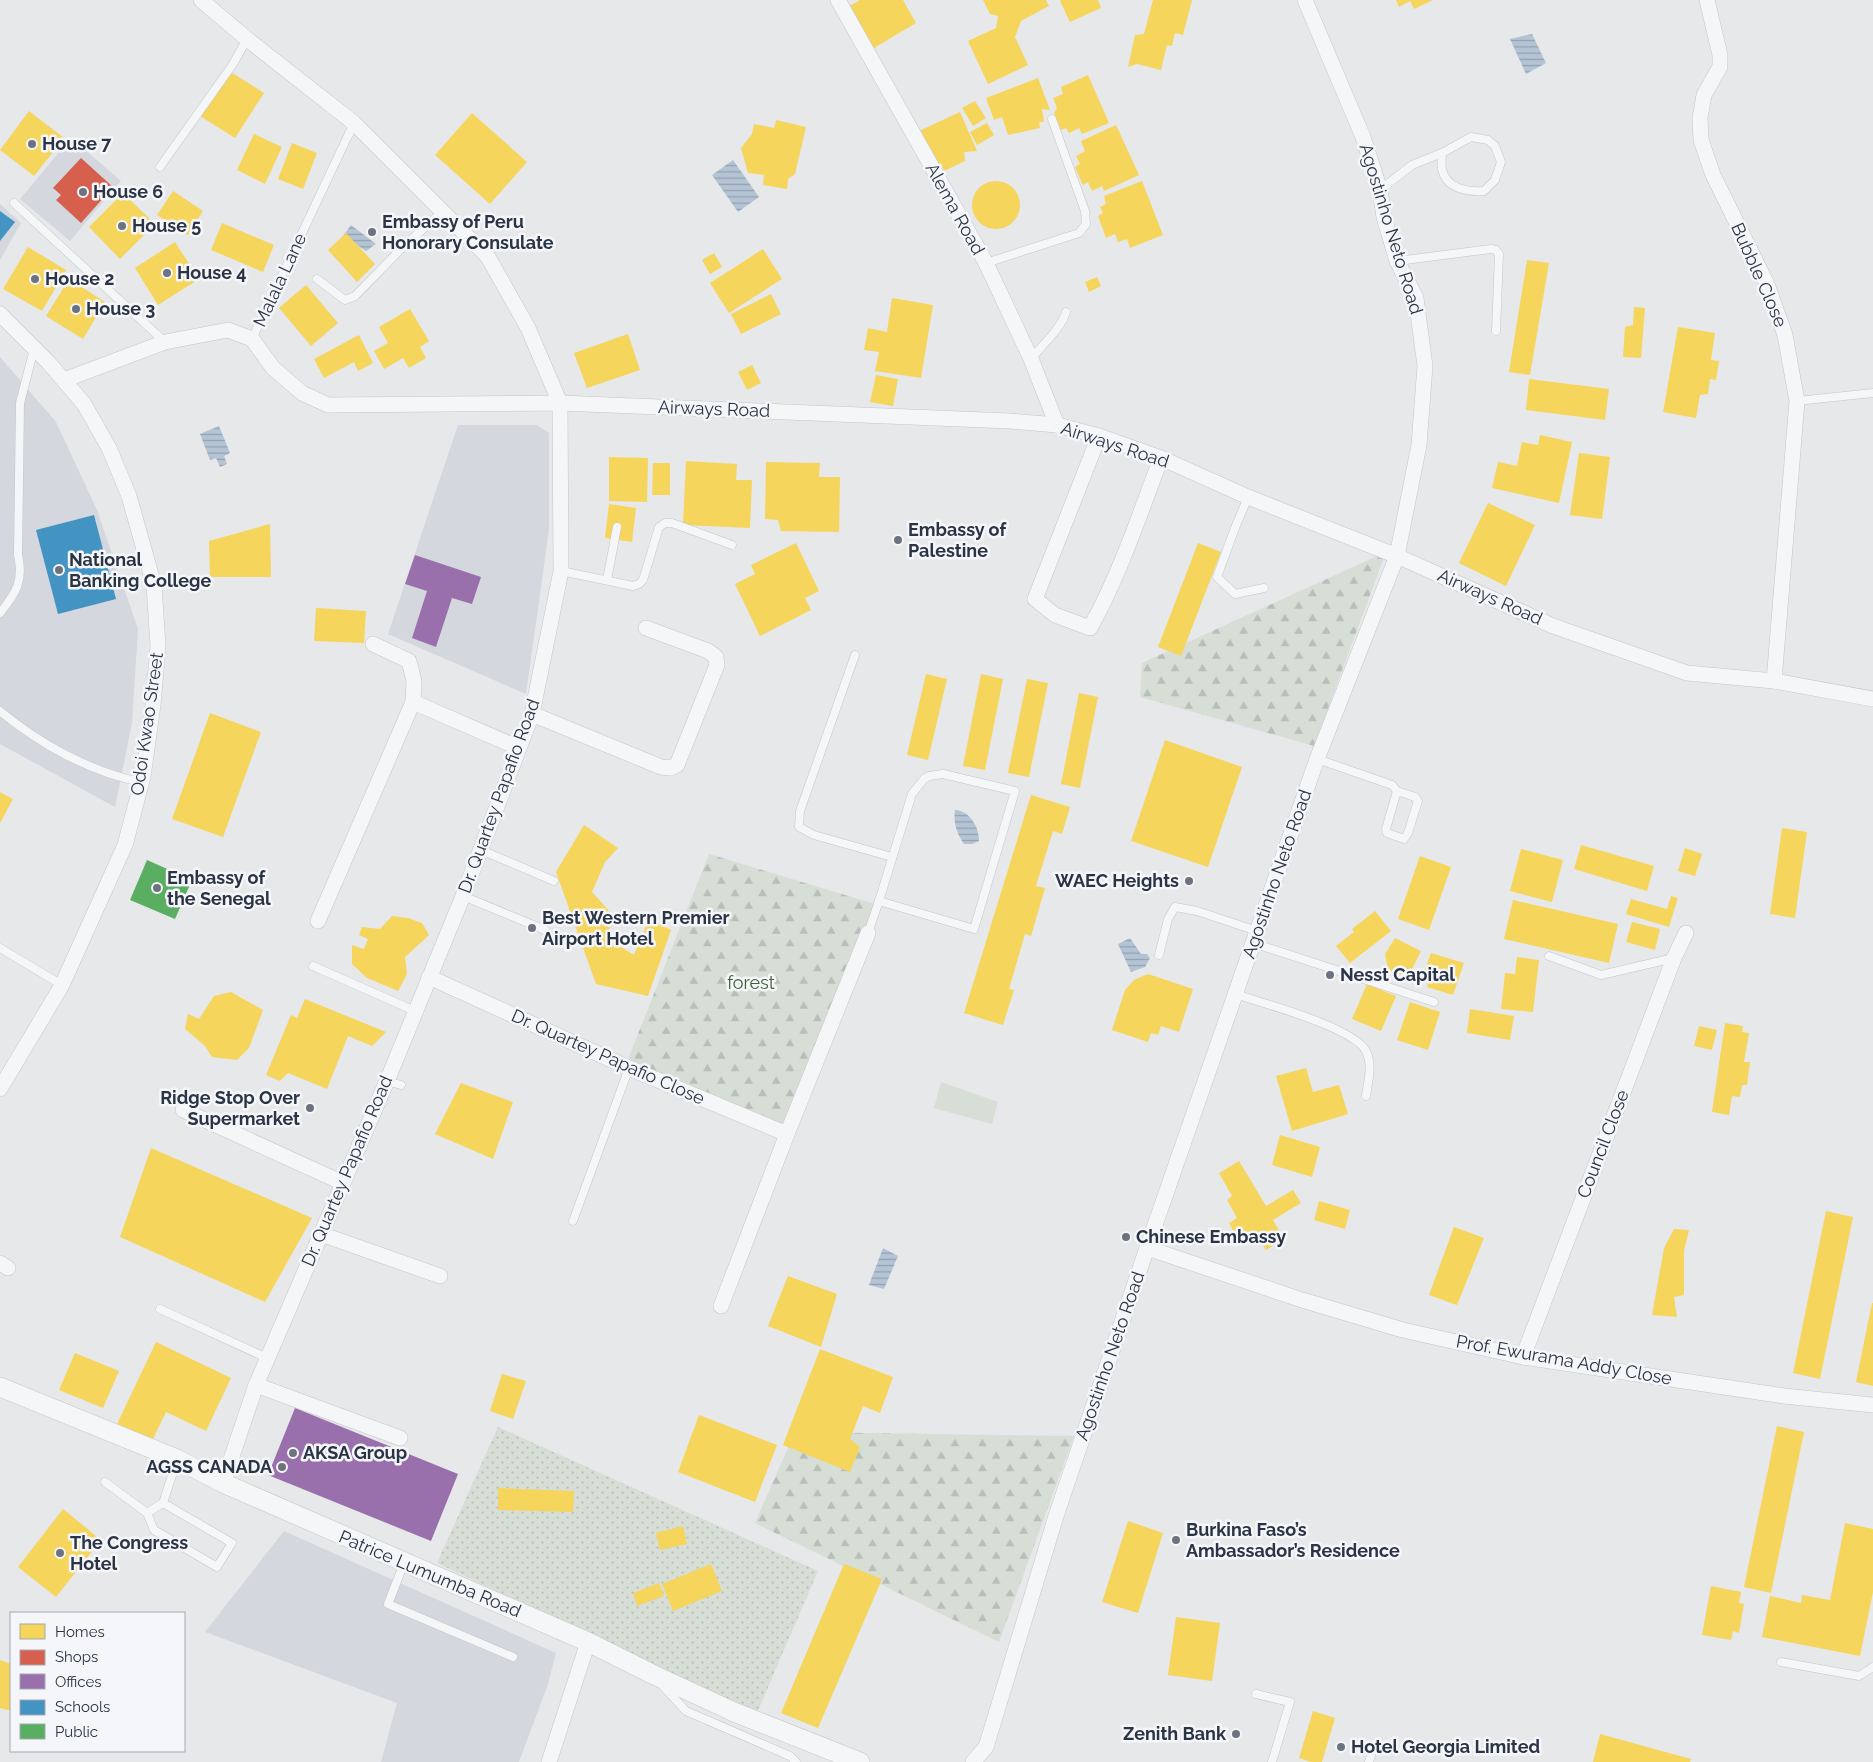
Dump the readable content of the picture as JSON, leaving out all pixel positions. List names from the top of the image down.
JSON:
{
  "streets": {
    "street": [
      "Alema Road",
      "Agostinho Neto Road",
      "Bubble Close",
      "Malala Lane",
      "Airways Road",
      "Odoi Kwao Street",
      "Dr. Quartey Papafio Road",
      "Dr. Quartey Papafio Close",
      "Council Close",
      "Prof. Ewurama Addy Close",
      "Patrice Lumumba Road"
    ]
  },
  "crossings": [
    ["Alema Road", "Airways Road"],
    ["Agostinho Neto Road", "Airways Road"],
    ["Agostinho Neto Road", "Prof. Ewurama Addy Close"],
    ["Bubble Close", "Airways Road"],
    ["Malala Lane", "Airways Road"],
    ["Malala Lane", "Odoi Kwao Street"],
    ["Malala Lane", "Dr. Quartey Papafio Road"],
    ["Airways Road", "Dr. Quartey Papafio Road"],
    ["Dr. Quartey Papafio Road", "Dr. Quartey Papafio Close"],
    ["Dr. Quartey Papafio Road", "Patrice Lumumba Road"],
    ["Council Close", "Prof. Ewurama Addy Close"]
  ],
  "parks": ["forest"],
  "places": [
    "House 7",
    "House 6",
    "House 5",
    "Embassy of Peru Honorary Consulate",
    "House 4",
    "House 2",
    "House 3",
    "Embassy of Palestine",
    "National Banking College",
    "WAEC Heights",
    "Embassy of the Senegal",
    "Best Western Premier Airport Hotel",
    "Nesst Capital",
    "Ridge Stop Over Supermarket",
    "Chinese Embassy",
    "AKSA Group",
    "AGSS CANADA",
    "Burkina Faso’s Ambassador’s Residence",
    "The Congress Hotel",
    "Zenith Bank",
    "Hotel Georgia Limited"
  ],
  "legend": [
    "Homes",
    "Shops",
    "Offices",
    "Schools",
    "Public"
  ]
}
